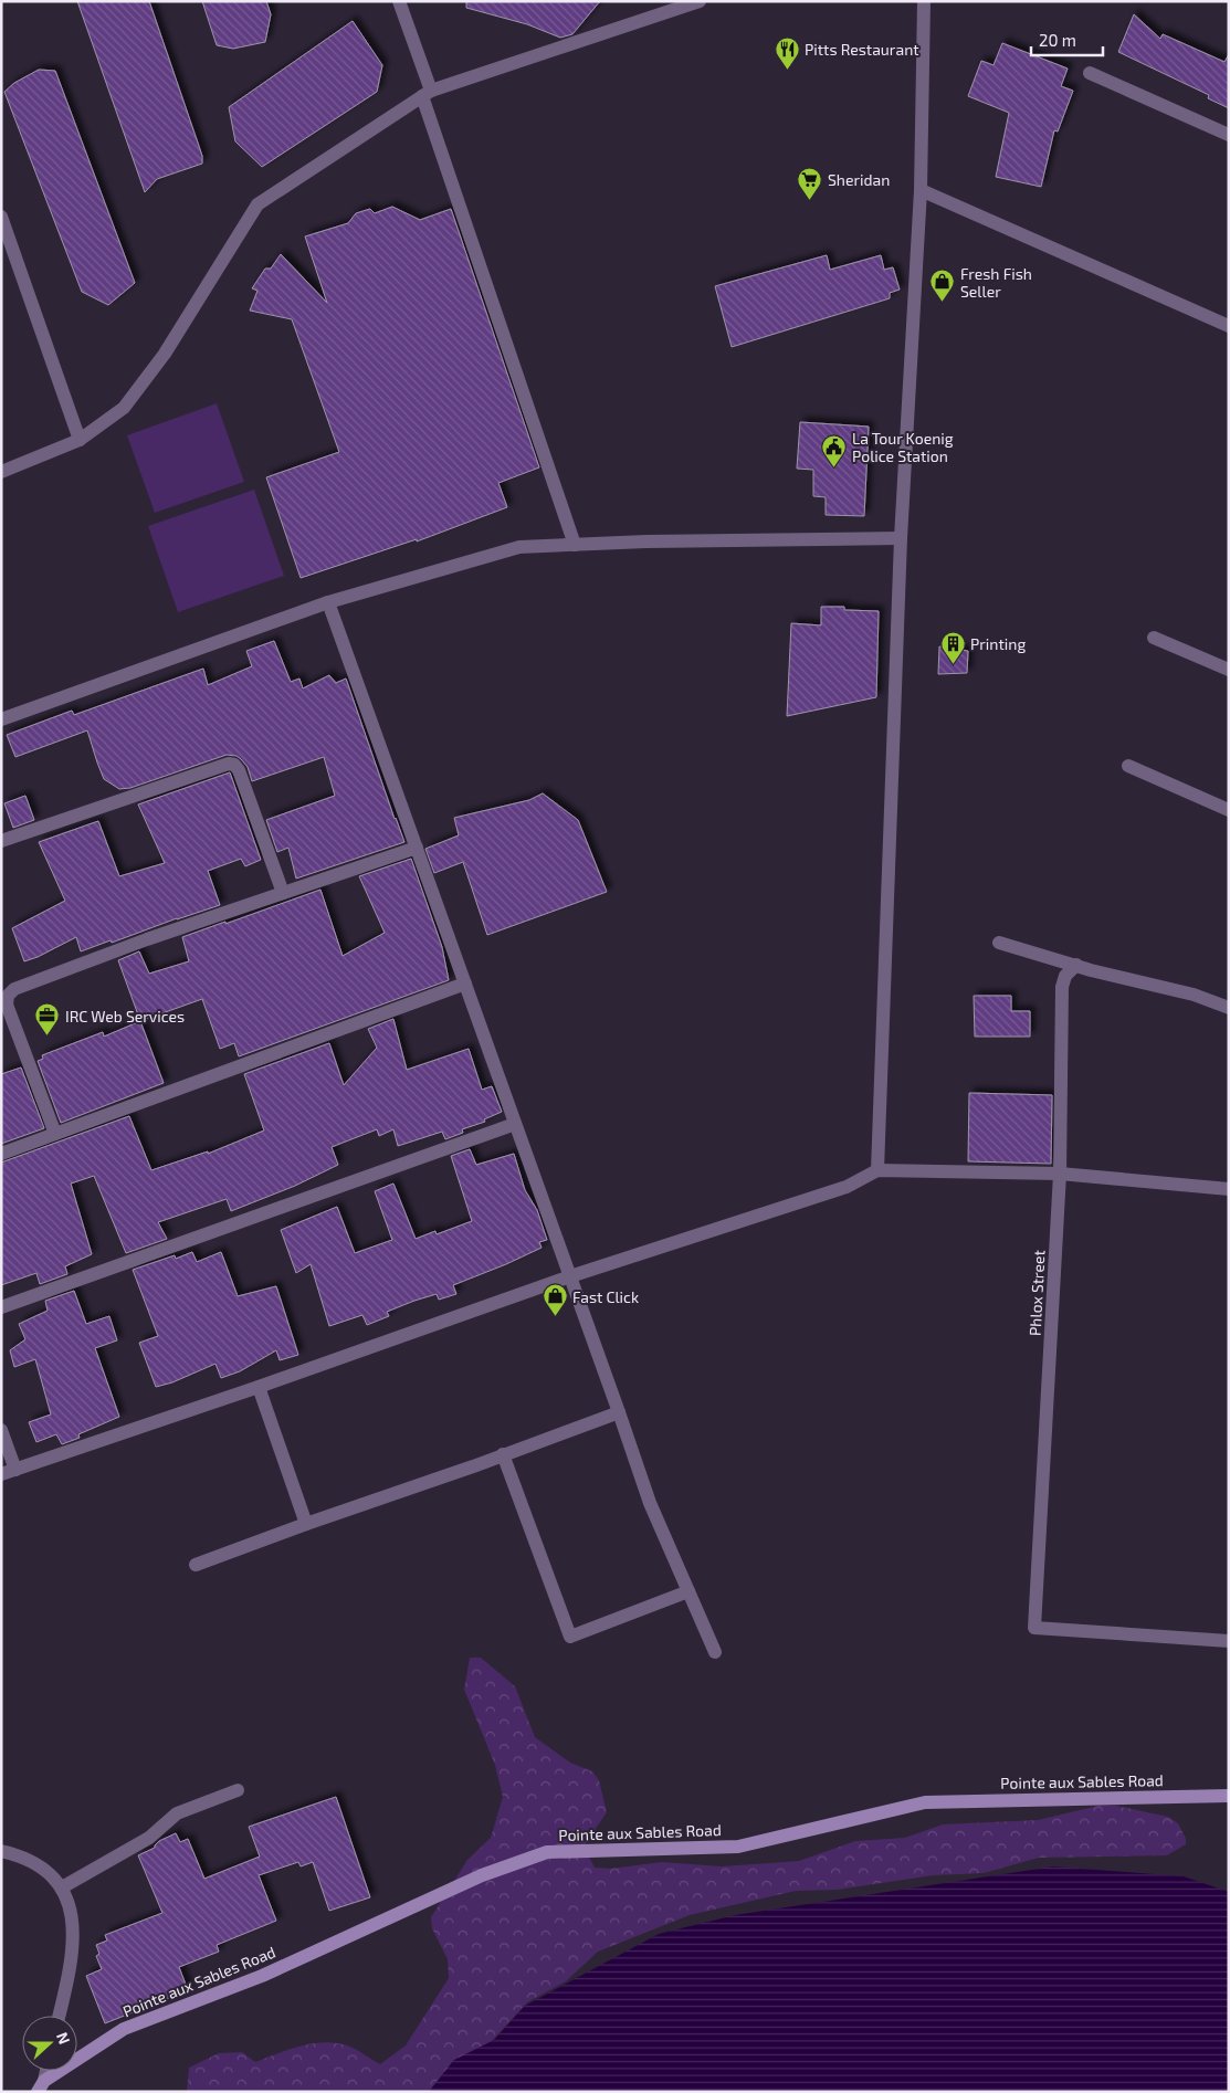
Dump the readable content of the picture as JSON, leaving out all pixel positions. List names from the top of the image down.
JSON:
{
  "streets": {
    "main road": ["Pointe aux Sables Road"],
    "street": ["Phlox Street"]
  },
  "places": {
    "restaurant": ["Pitts Restaurant"],
    "supermarket": ["Sheridan"],
    "shop": ["Fresh Fish Seller", "Fast Click"],
    "public building": ["La Tour Koenig Police Station"],
    "building": ["Printing"],
    "office": ["IRC Web Services"]
  },
  "scale_bar": "20 m",
  "north": "right"
}
